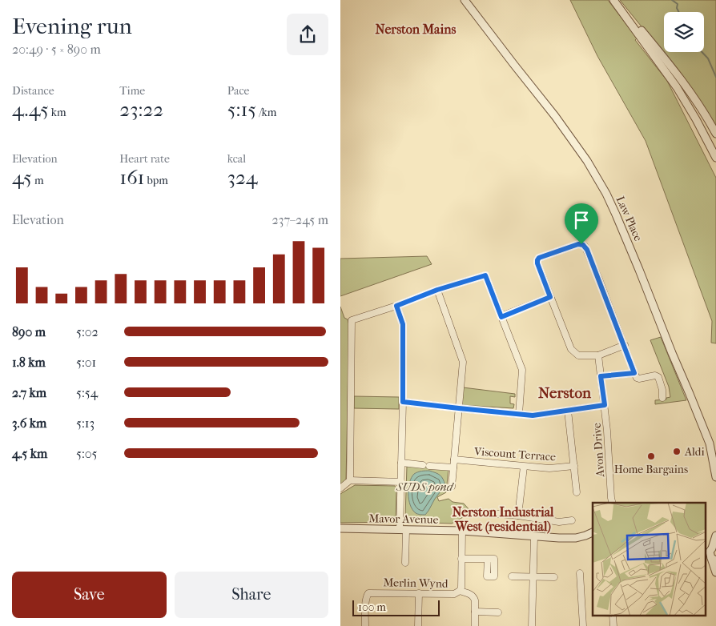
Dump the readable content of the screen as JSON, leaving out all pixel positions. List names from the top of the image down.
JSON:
{
  "streets": {
    "street": [
      "Law Place",
      "Avon Drive",
      "Viscount Terrace",
      "Mavor Avenue",
      "Merlin Wynd"
    ]
  },
  "crossings": [
    ["Mavor Avenue", "Merlin Wynd"]
  ],
  "districts": ["Nerston Mains", "Nerston", "Nerston Industrial West (residential)"],
  "water": ["SUDS pond"],
  "places": ["Aldi", "Home Bargains"],
  "scale_bar": "100 m",
  "page": {
    "heading": ["Evening run", "20:49 · 5 × 890 m"],
    "stats": [
      ["Distance", "4.45 km"],
      ["Time", "23:22"],
      ["Pace", "5:15 /km"],
      ["Elevation", "45 m"],
      ["Heart rate", "161 bpm"],
      ["kcal", "324"]
    ],
    "chart": ["Elevation", "237–245 m"],
    "list": [
      {
        "name": "890 m",
        "note": "5:02"
      },
      {
        "name": "1.8 km",
        "note": "5:01"
      },
      {
        "name": "2.7 km",
        "note": "5:54"
      },
      {
        "name": "3.6 km",
        "note": "5:13"
      },
      {
        "name": "4.5 km",
        "note": "5:05"
      }
    ],
    "buttons": ["Save", "Share"],
    "scale": "100 m"
  }
}
